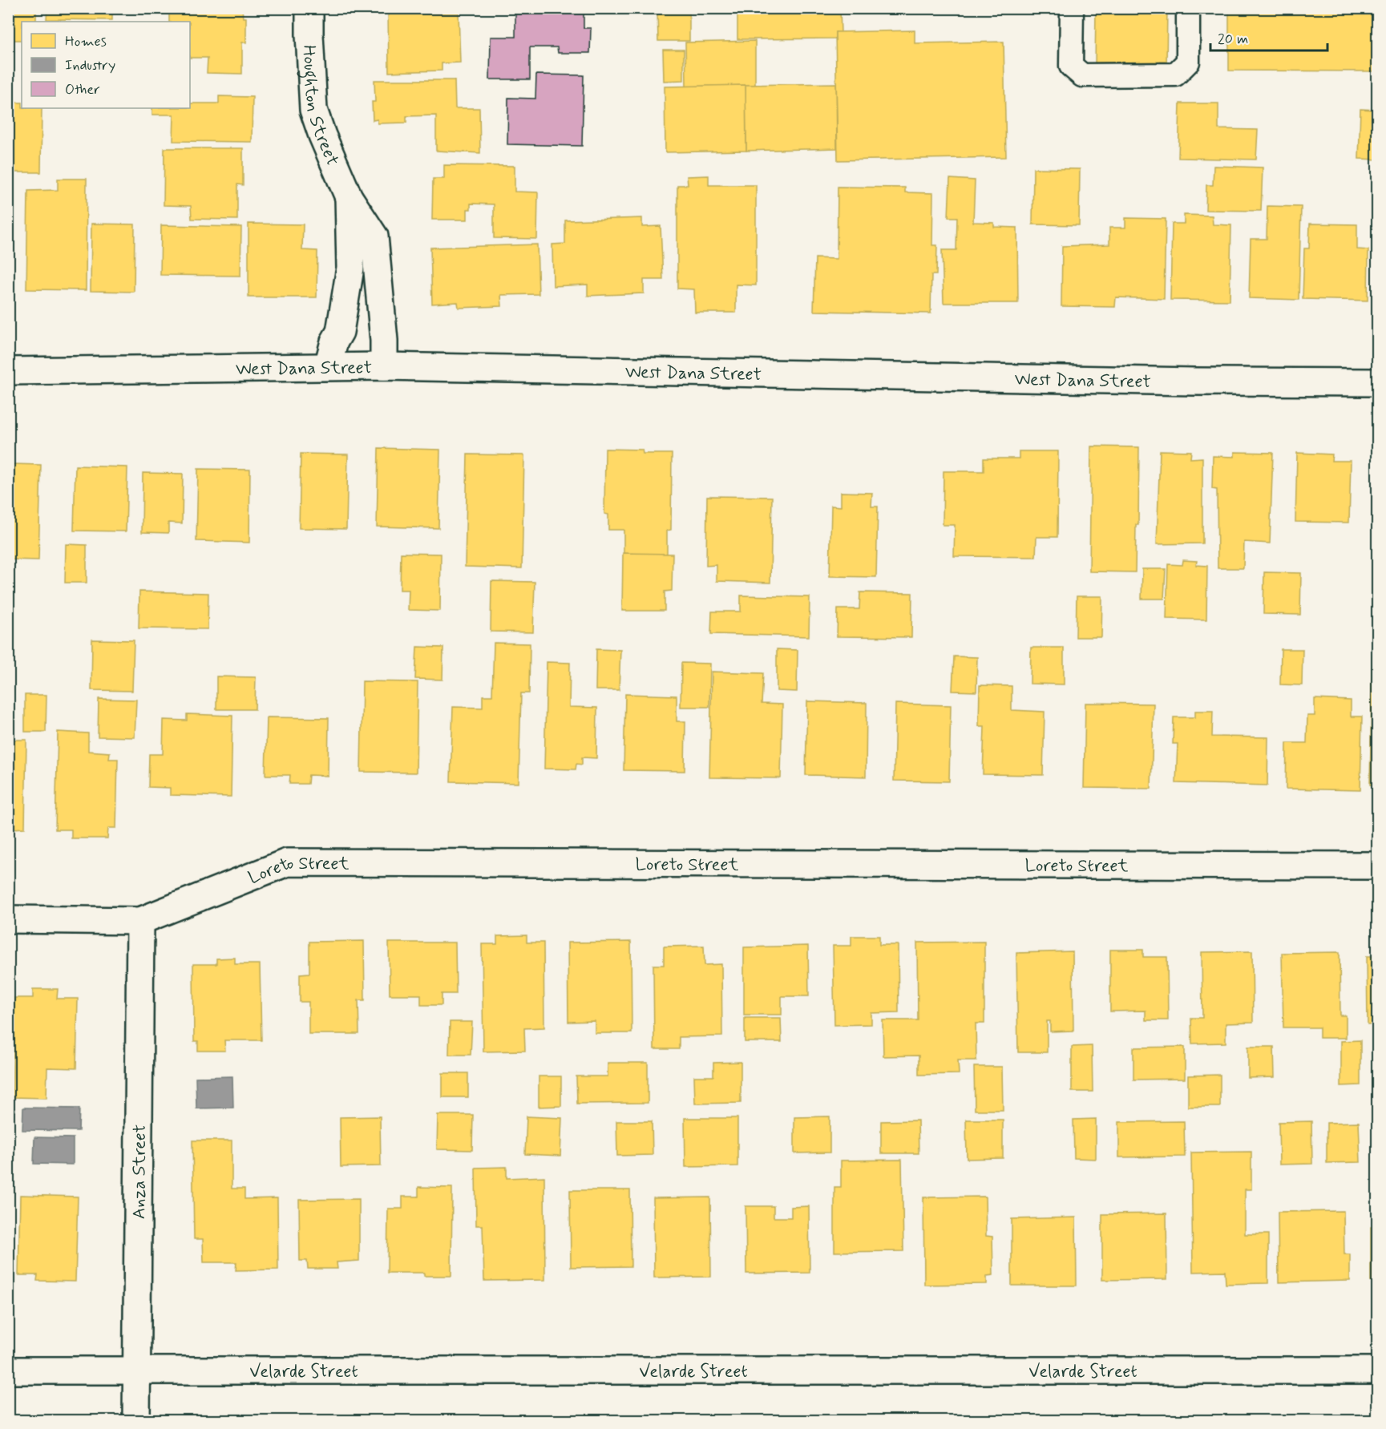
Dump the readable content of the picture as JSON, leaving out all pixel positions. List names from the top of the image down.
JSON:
{
  "streets": {
    "street": [
      "Houghton Street",
      "West Dana Street",
      "Loreto Street",
      "Anza Street",
      "Velarde Street"
    ]
  },
  "crossings": [
    ["Houghton Street", "West Dana Street"],
    ["Loreto Street", "Anza Street"],
    ["Anza Street", "Velarde Street"]
  ],
  "legend": ["Homes", "Industry", "Other"],
  "scale_bar": "20 m"
}
